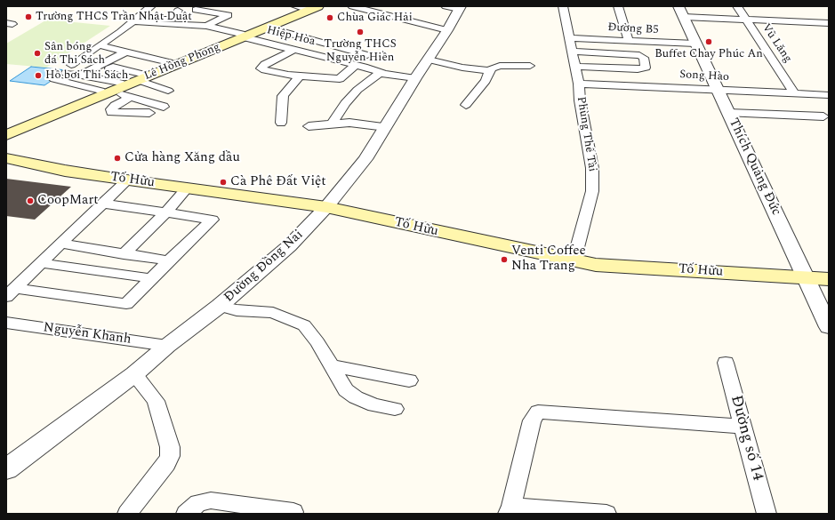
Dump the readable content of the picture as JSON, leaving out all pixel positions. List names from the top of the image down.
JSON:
{
  "streets": {
    "main road": ["Lê Hồng Phong", "Tố Hữu"],
    "street": [
      "Đường B5",
      "Hiệp Hòa",
      "Vũ Lăng",
      "Song Hào",
      "Phùng Thế Tài",
      "Thích Quảng Đức",
      "Đường Đồng Nai",
      "Nguyễn Khanh",
      "Đường số 14"
    ]
  },
  "crossings": [
    ["Đường B5", "Phùng Thế Tài"],
    ["Đường B5", "Thích Quảng Đức"],
    ["Hiệp Hòa", "Lê Hồng Phong"],
    ["Hiệp Hòa", "Đường Đồng Nai"],
    ["Vũ Lăng", "Song Hào"],
    ["Song Hào", "Phùng Thế Tài"],
    ["Song Hào", "Thích Quảng Đức"],
    ["Phùng Thế Tài", "Tố Hữu"],
    ["Thích Quảng Đức", "Tố Hữu"],
    ["Tố Hữu", "Đường Đồng Nai"],
    ["Đường Đồng Nai", "Nguyễn Khanh"]
  ],
  "places": [
    "Trường THCS Trần Nhật Duật",
    "Chùa Giác Hải",
    "Trường THCS Nguyễn Hiền",
    "Buffet Chay Phúc An",
    "Sân bóng đá Thi Sách",
    "Hồ bơi Thi Sách",
    "Cửa hàng Xăng dầu",
    "Cà Phê Đất Việt",
    "CoopMart",
    "Venti Coffee Nha Trang"
  ]
}
